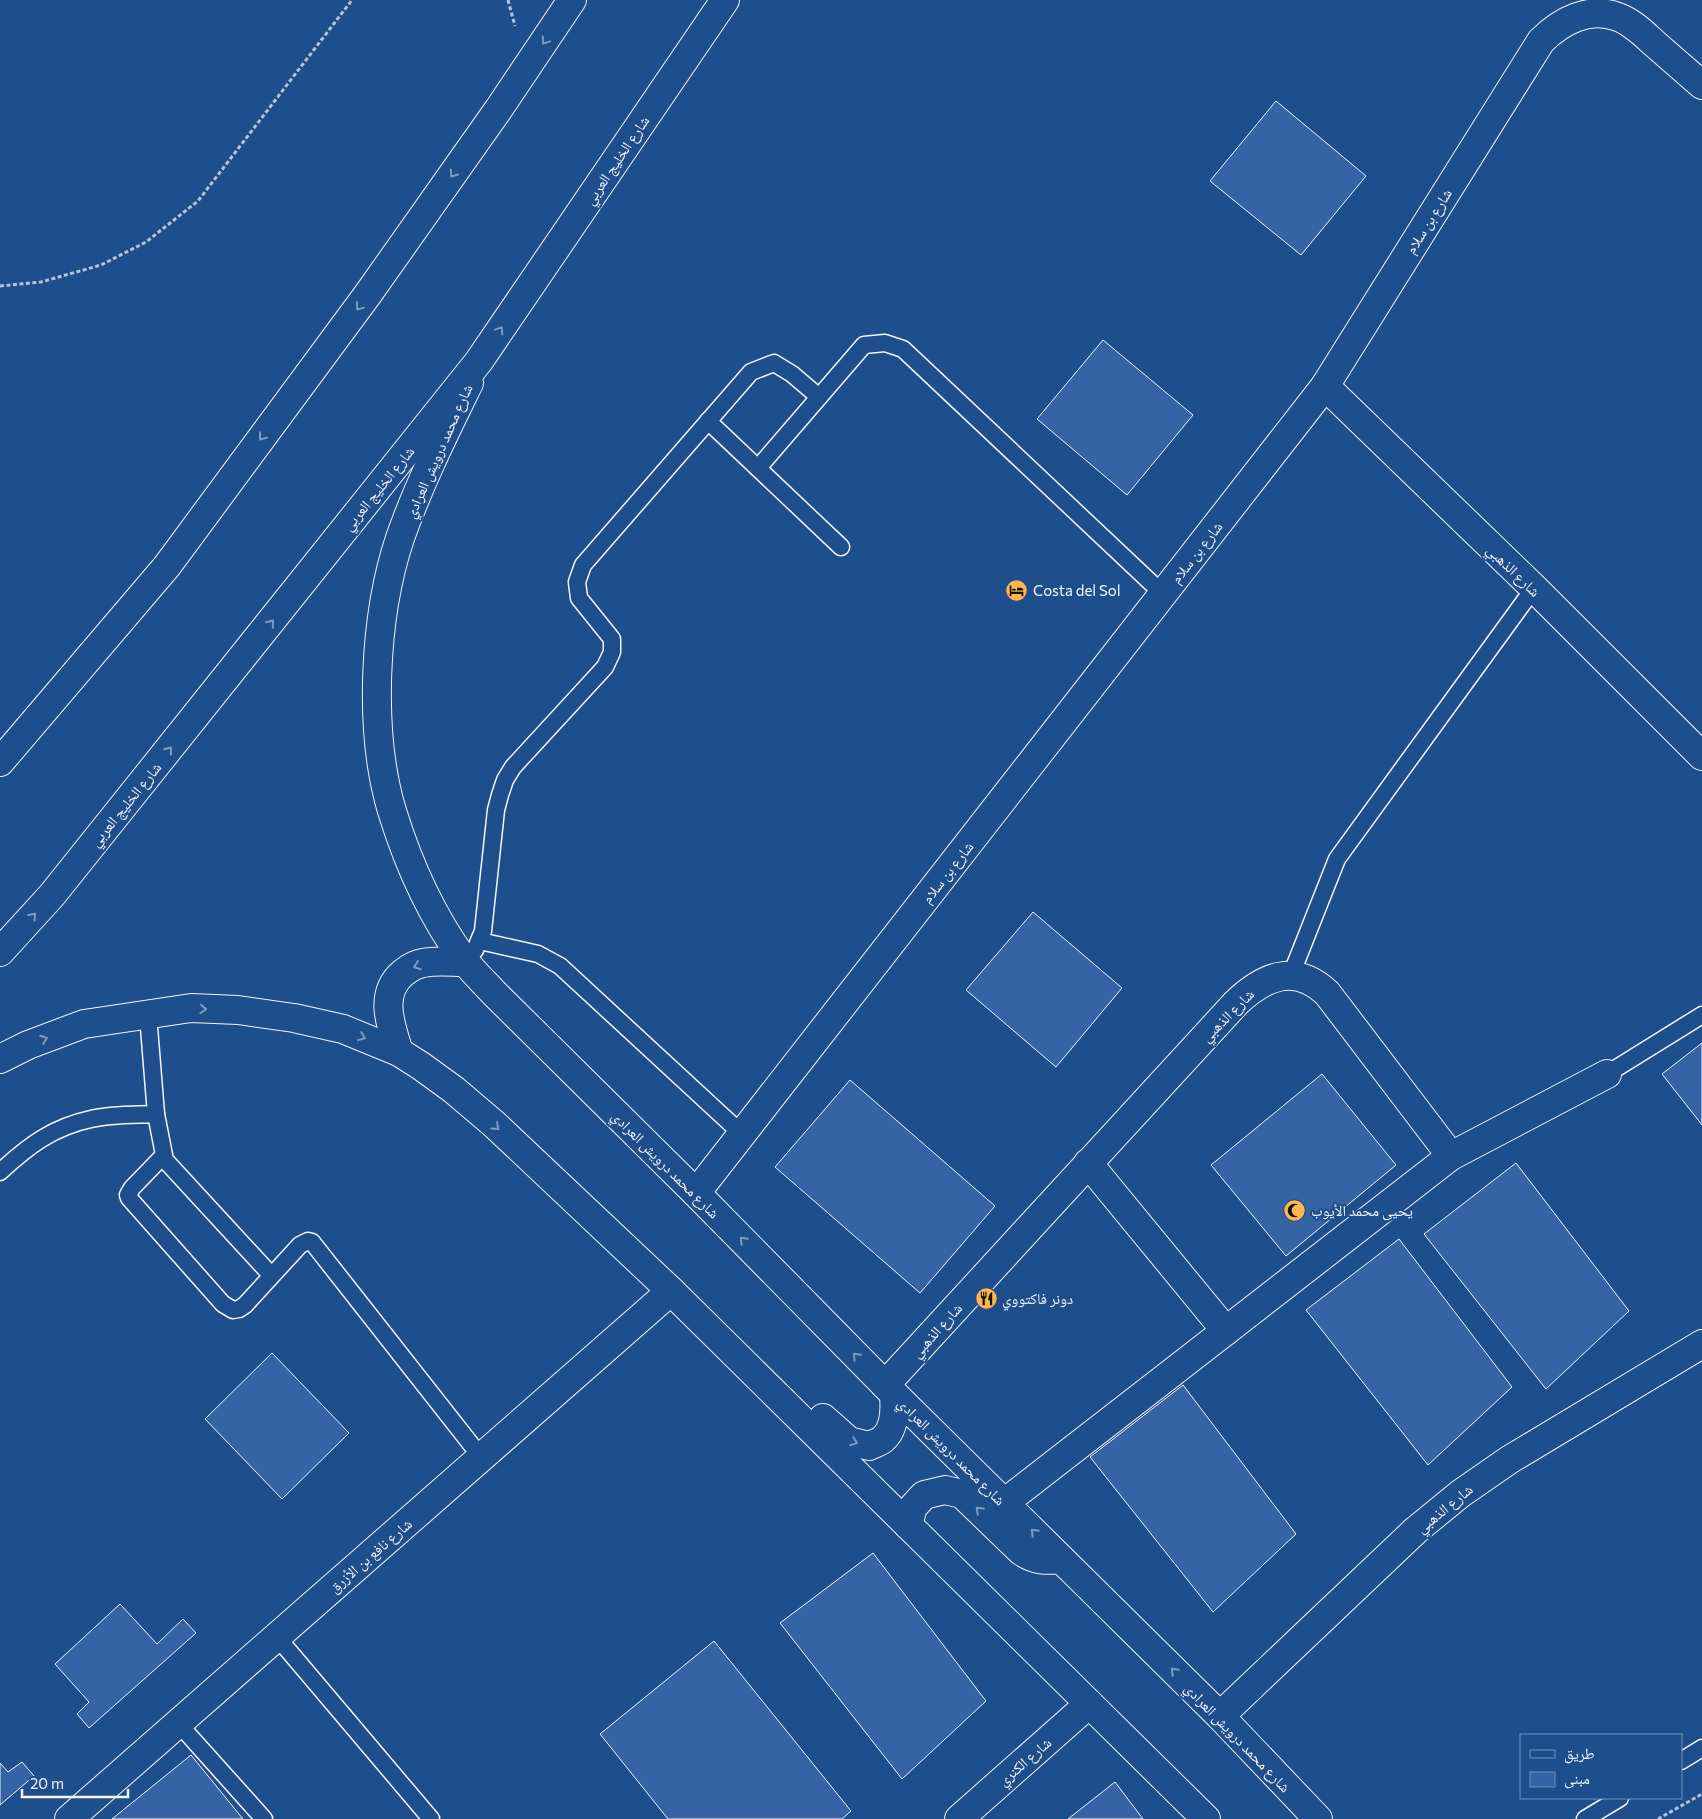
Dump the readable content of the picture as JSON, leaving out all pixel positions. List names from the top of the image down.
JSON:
{
  "streets": {
    "street": [
      "شارع الخليج العربي",
      "شارع بن سلام",
      "شارع محمد درويش العرادي",
      "شارع الذهبي",
      "شارع نافع بن الأزرق",
      "شارع الكنري"
    ]
  },
  "crossings": [
    ["شارع الخليج العربي", "شارع محمد درويش العرادي"],
    ["شارع بن سلام", "شارع محمد درويش العرادي"],
    ["شارع بن سلام", "شارع الذهبي"],
    ["شارع محمد درويش العرادي", "شارع الذهبي"]
  ],
  "places": {
    "hotel": ["Costa del Sol"],
    "mosque": ["يحيى محمد الأيوب"],
    "restaurant": ["دونر فاكتووي"]
  },
  "legend": ["طريق", "مبنى"],
  "scale_bar": "20 m"
}
